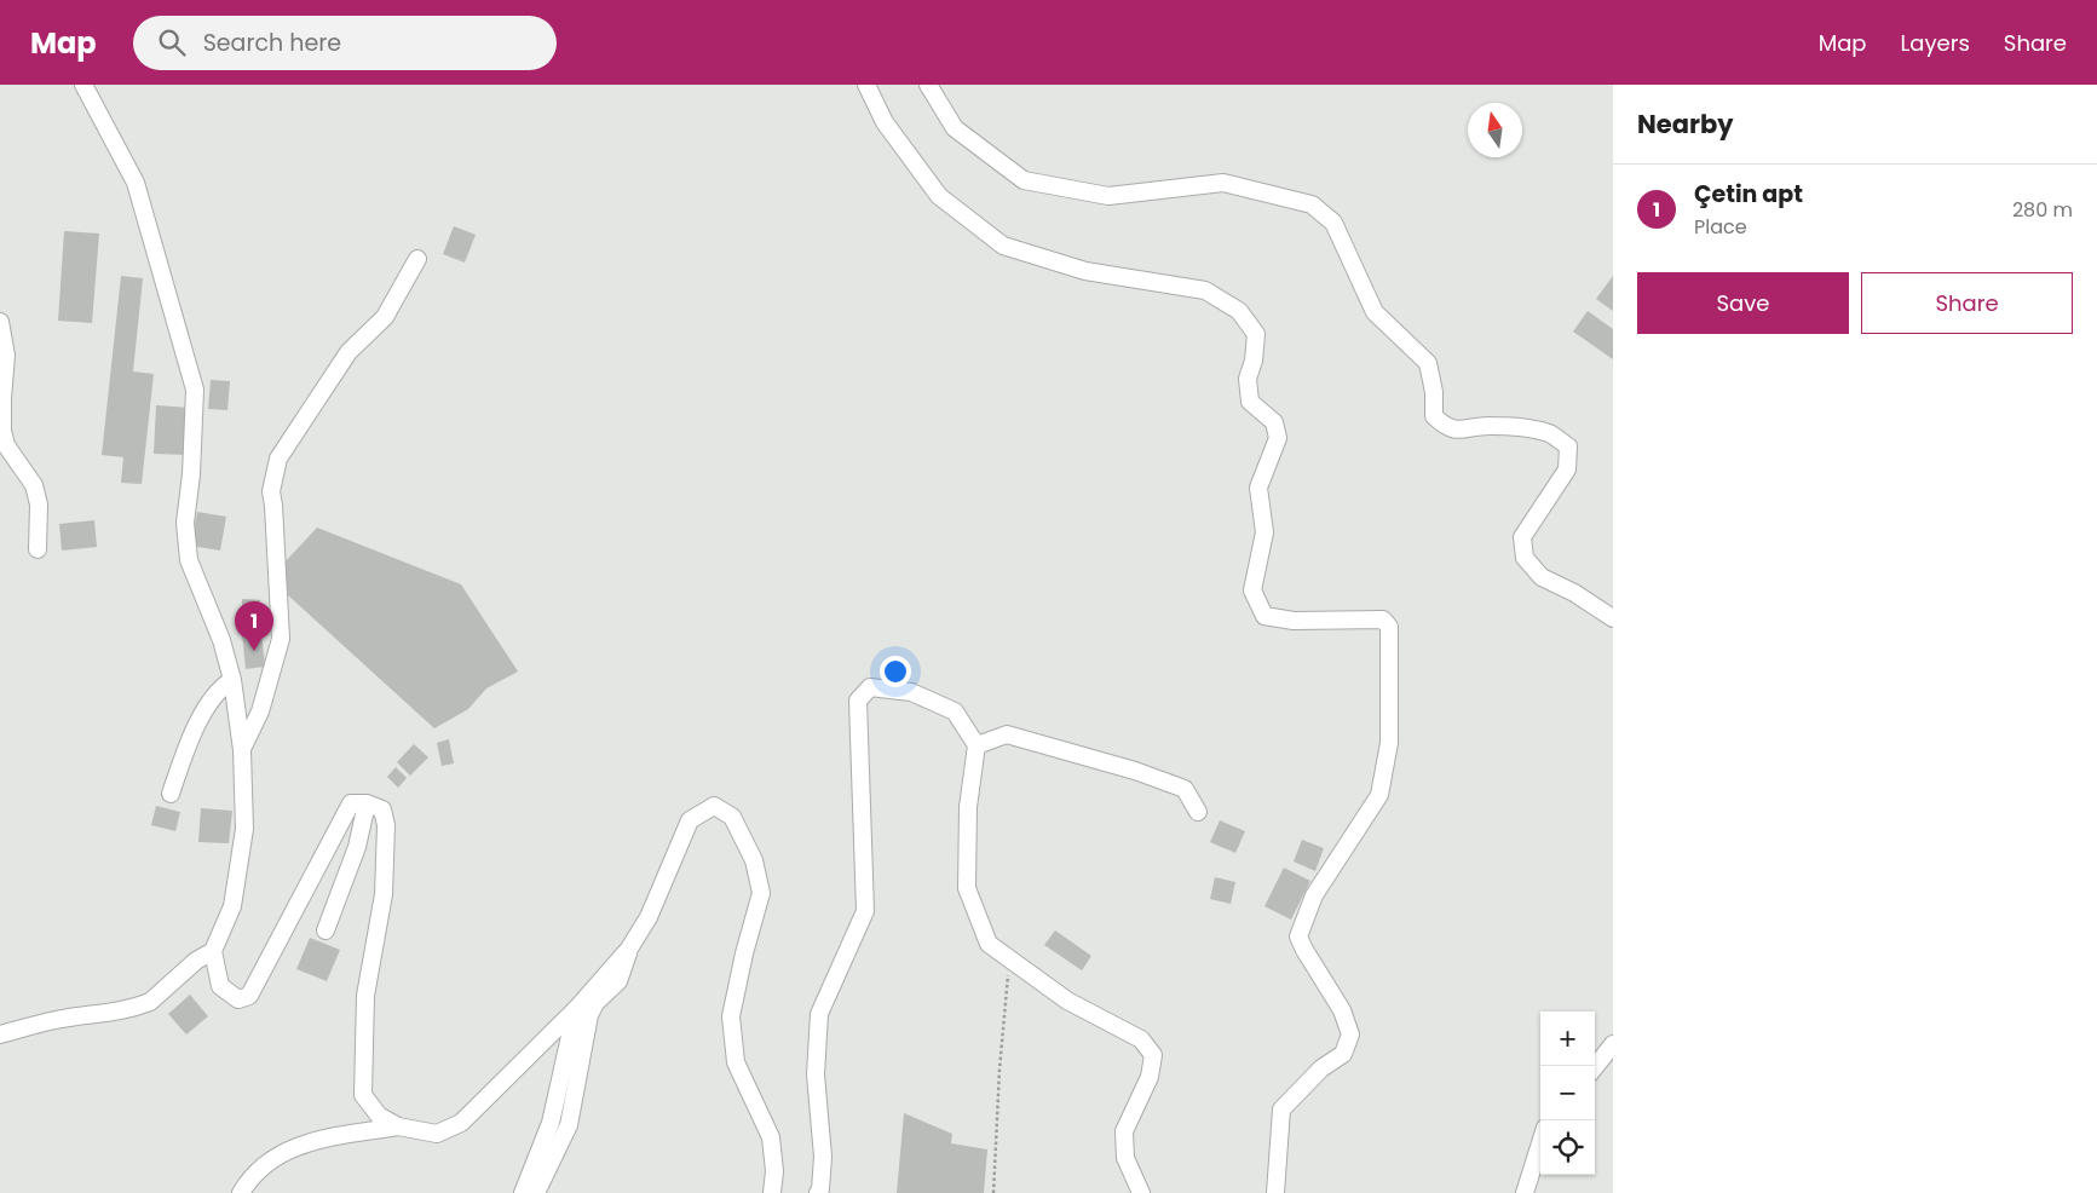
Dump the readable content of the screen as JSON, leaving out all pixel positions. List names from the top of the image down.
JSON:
{
  "north": "top",
  "page": {
    "header": "Map",
    "search": "Search here",
    "nav": ["Map", "Layers", "Share"],
    "heading": "Nearby",
    "list": [
      {
        "mark": "1",
        "name": "Çetin apt",
        "note": "Place",
        "value": "280 m"
      }
    ],
    "buttons": ["Save", "Share"],
    "pins": "1",
    "map_buttons": ["+", "−"]
  }
}
